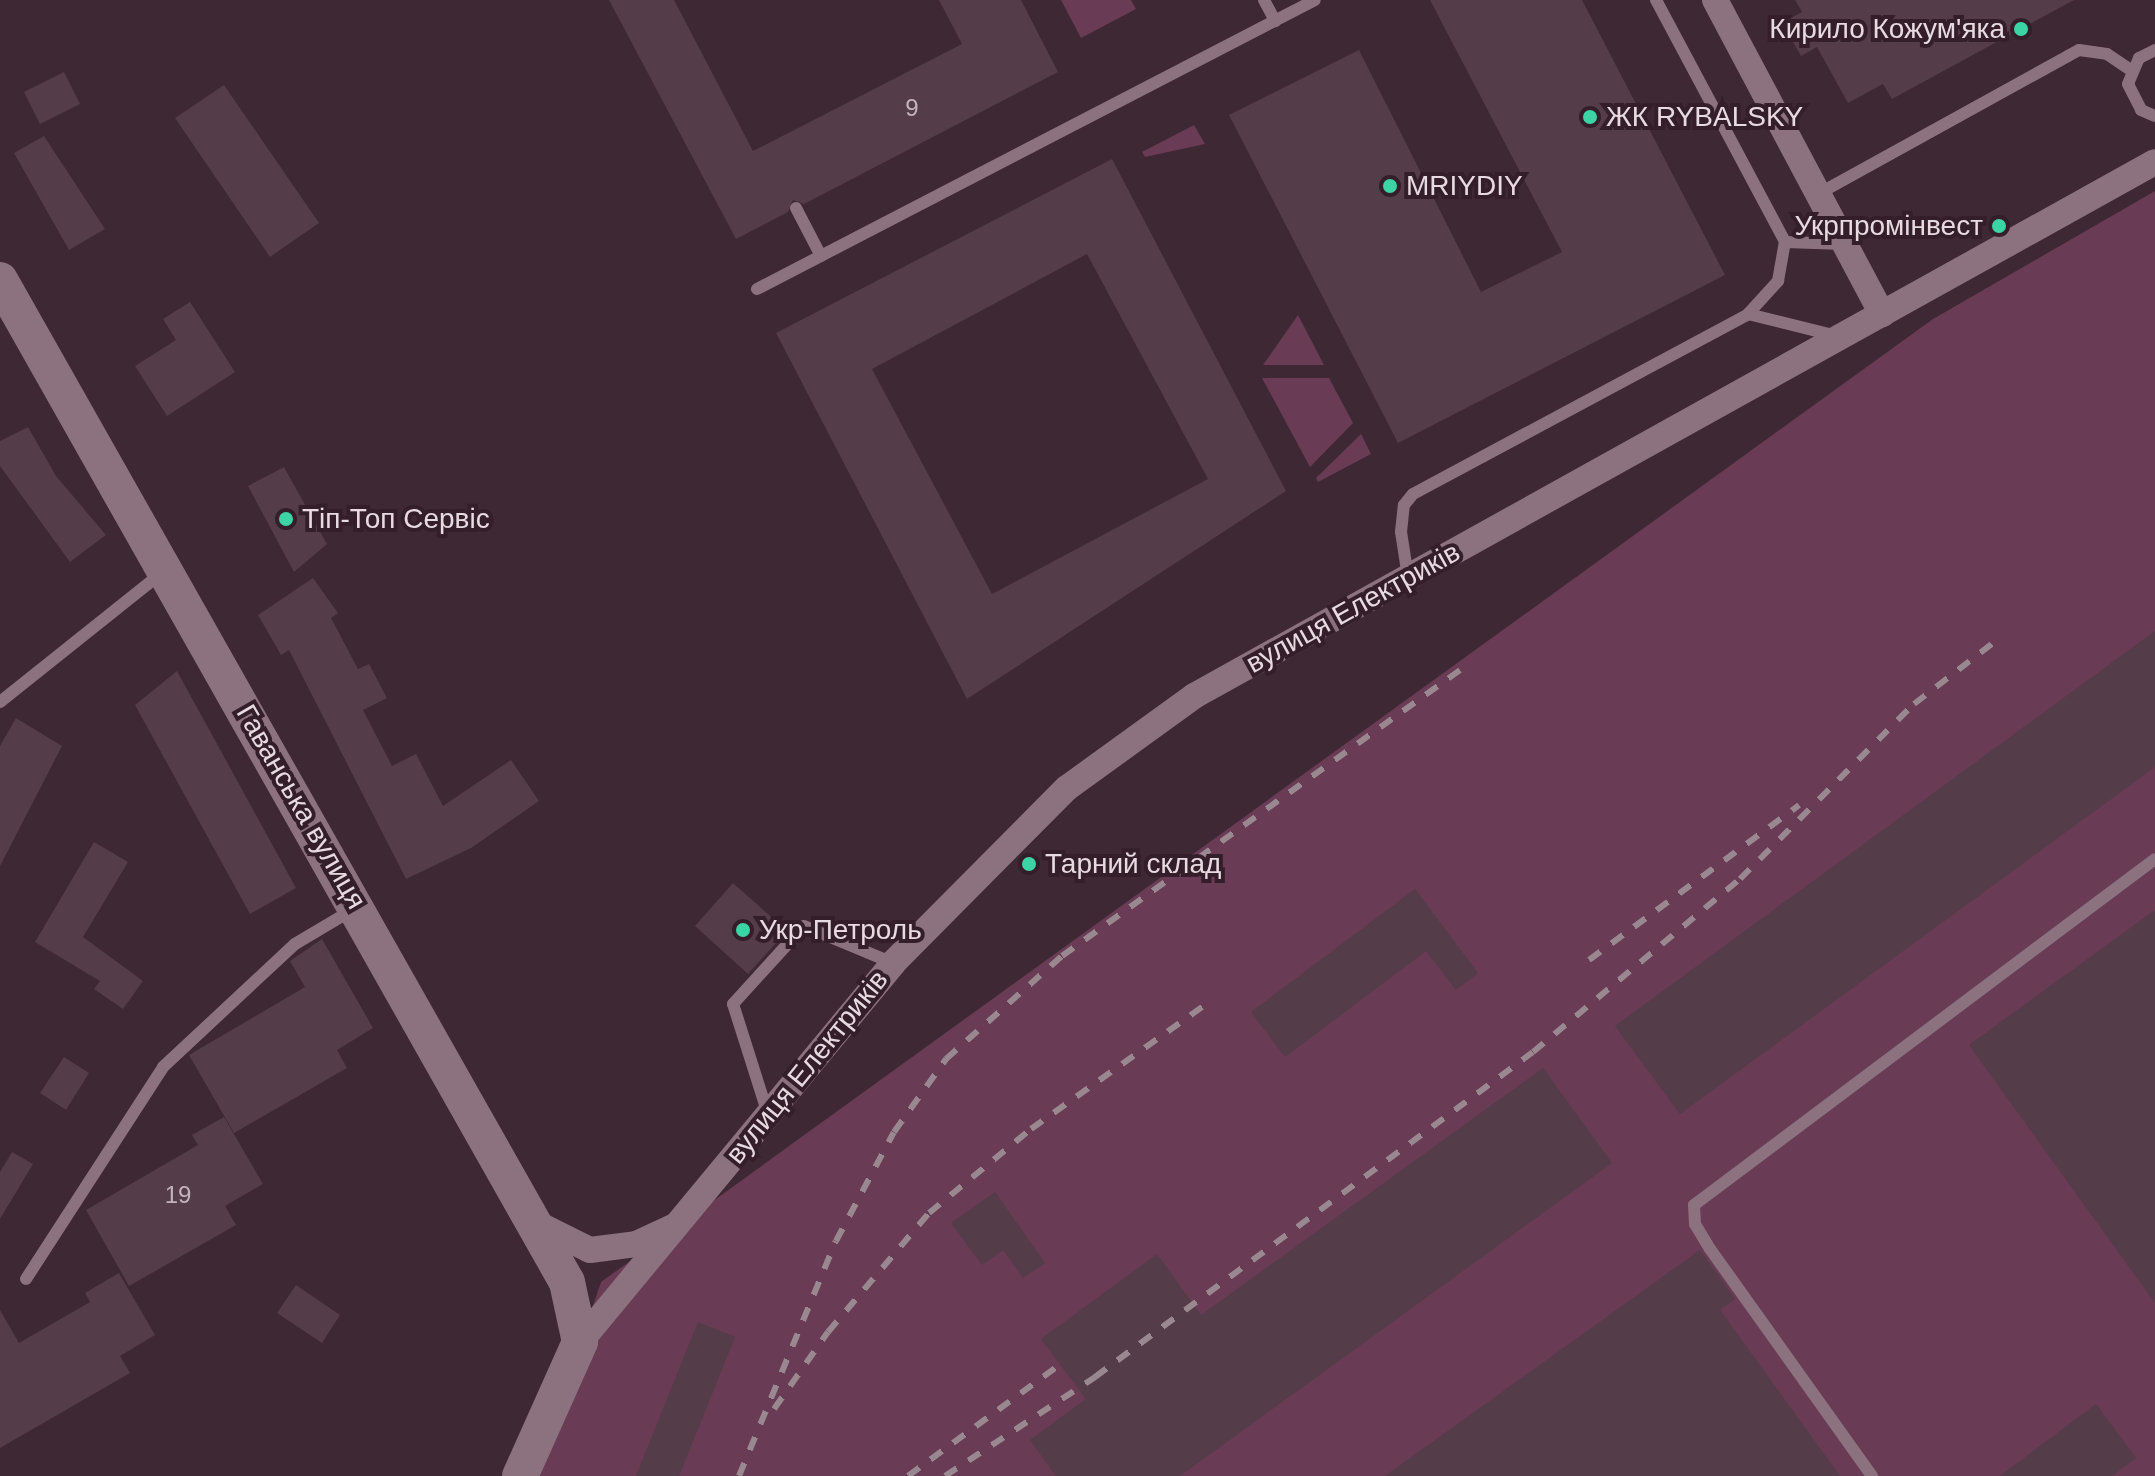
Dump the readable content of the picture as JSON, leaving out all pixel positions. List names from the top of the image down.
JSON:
{
  "streets": {
    "street": ["вулиця Електриків", "Гаванська вулиця"]
  },
  "crossings": [
    ["вулиця Електриків", "Гаванська вулиця"]
  ],
  "places": [
    "Кирило Кожум'яка",
    "ЖК RYBALSKY",
    "MRIYDIY",
    "Укрпромінвест",
    "Тіп-Топ Сервіс",
    "Тарний склад",
    "Укр-Петроль"
  ],
  "house_numbers": ["9", "19"]
}
